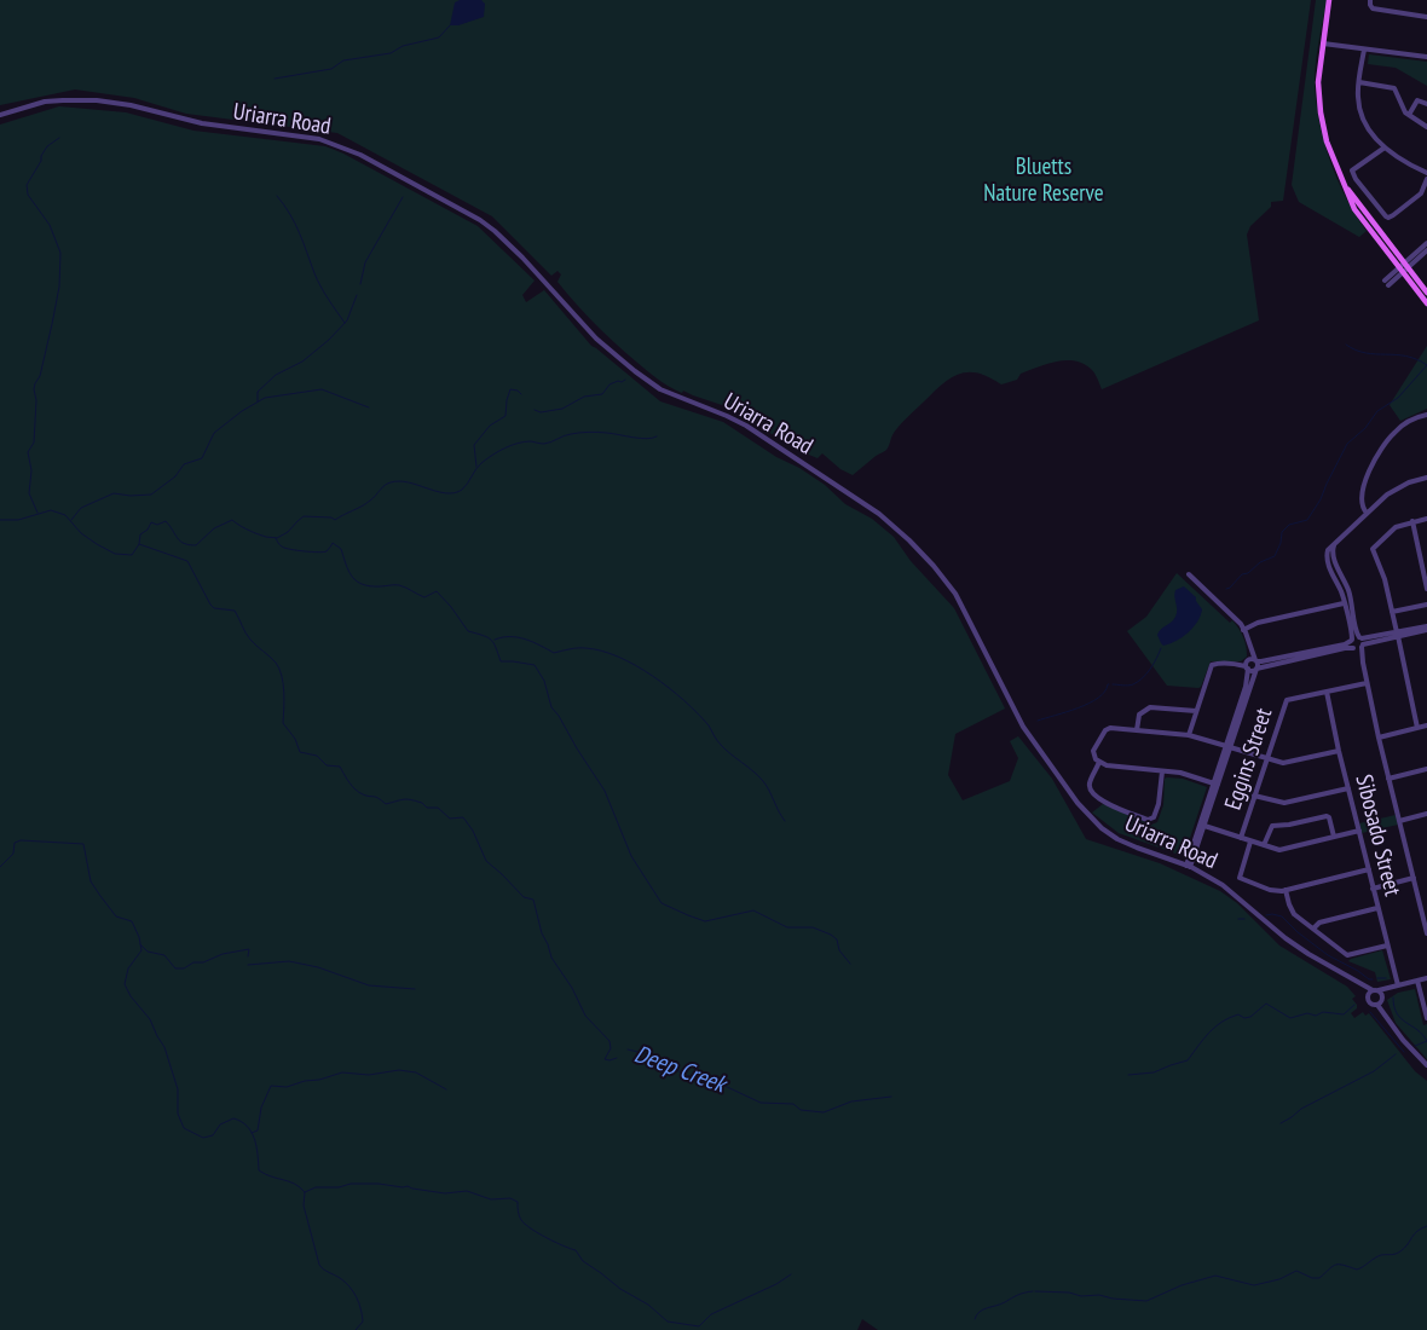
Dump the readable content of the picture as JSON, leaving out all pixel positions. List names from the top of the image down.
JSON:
{
  "streets": {
    "street": ["Uriarra Road", "Eggins Street", "Sibosado Street"]
  },
  "crossings": [
    ["Eggins Street", "Sibosado Street"]
  ],
  "water": ["Deep Creek"],
  "parks": ["Bluetts Nature Reserve"]
}
